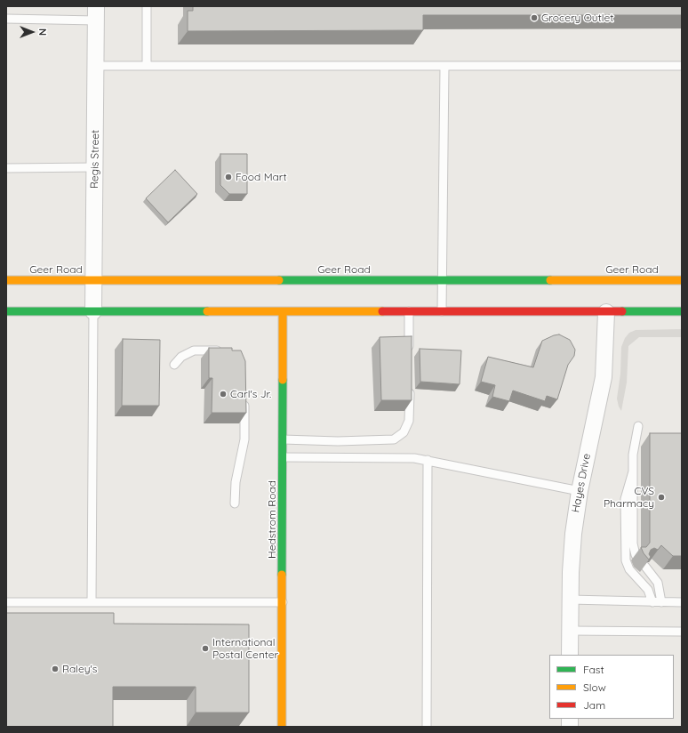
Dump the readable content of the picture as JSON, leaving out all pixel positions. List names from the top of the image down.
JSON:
{
  "streets": {
    "main road": ["Geer Road", "Hedstrom Road"],
    "street": ["Regis Street", "Hayes Drive"]
  },
  "crossings": [
    ["Regis Street", "Geer Road"]
  ],
  "places": [
    "Grocery Outlet",
    "Food Mart",
    "Carl's Jr.",
    "CVS Pharmacy",
    "International Postal Center",
    "Raley's"
  ],
  "legend": ["Fast", "Slow", "Jam"],
  "north": "right"
}
